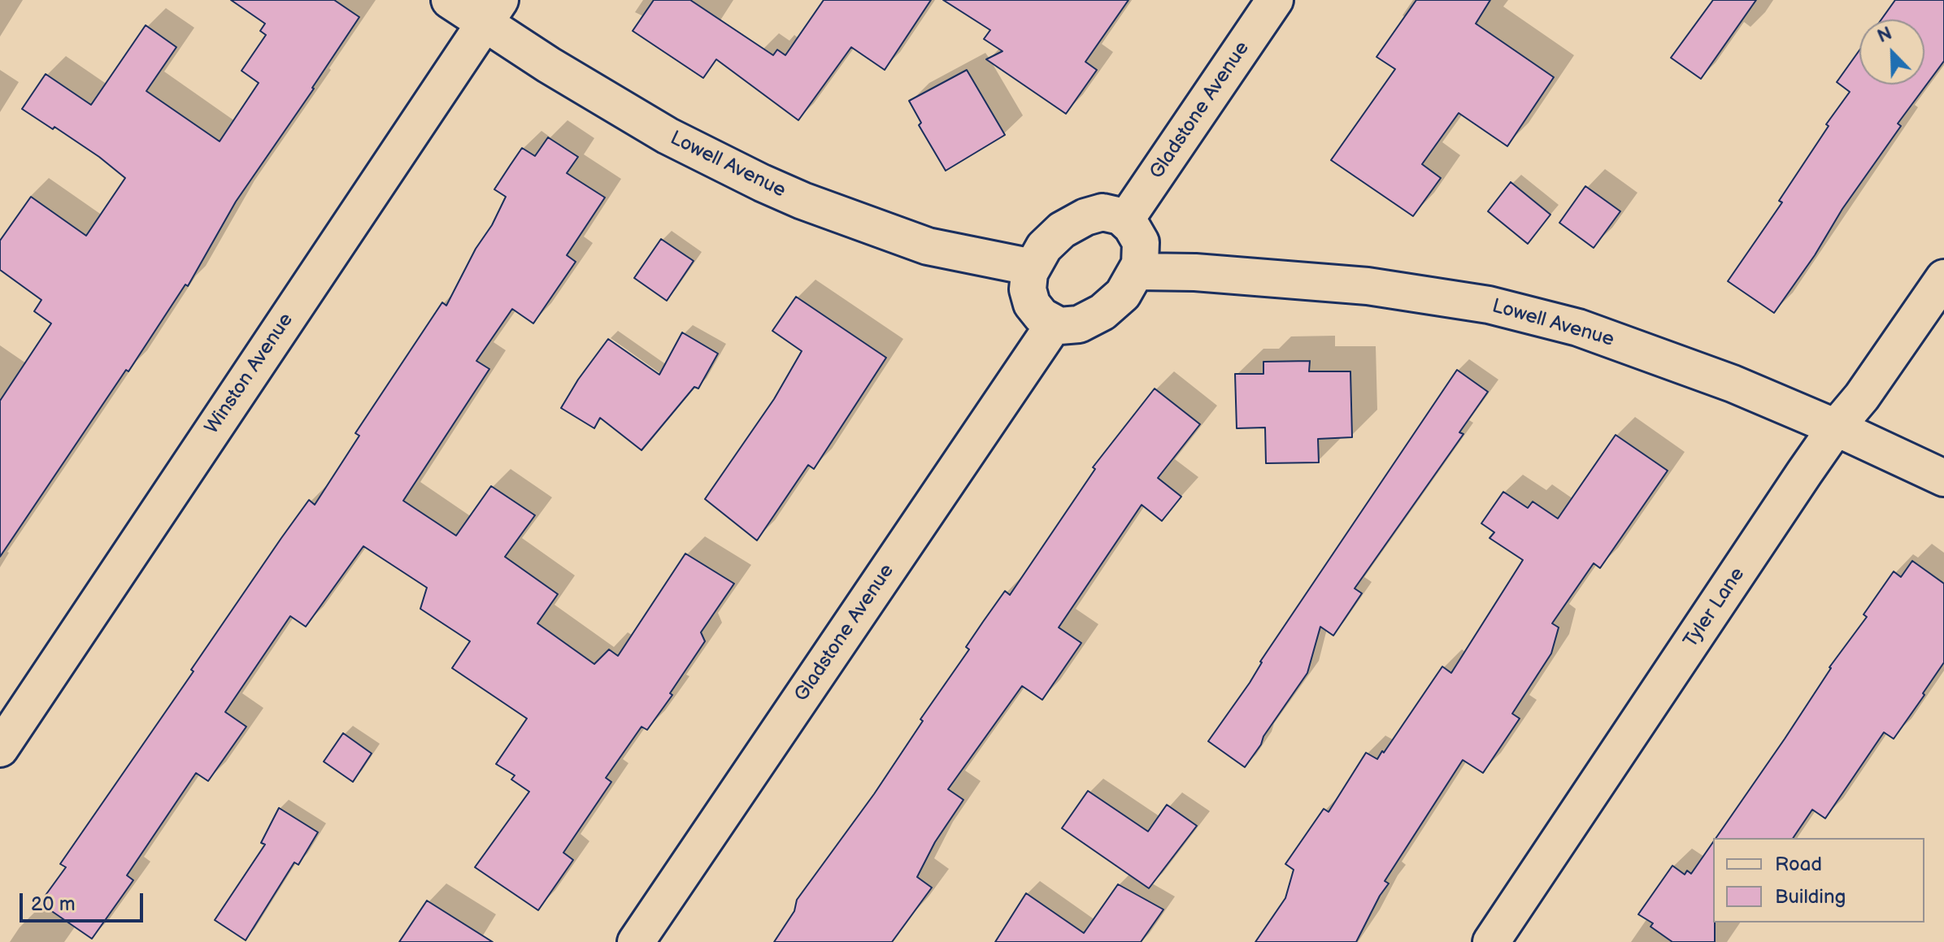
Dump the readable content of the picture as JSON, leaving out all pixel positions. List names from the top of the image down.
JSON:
{
  "streets": {
    "street": [
      "Gladstone Avenue",
      "Lowell Avenue",
      "Winston Avenue",
      "Tyler Lane"
    ]
  },
  "crossings": [
    ["Gladstone Avenue", "Lowell Avenue"],
    ["Lowell Avenue", "Winston Avenue"],
    ["Lowell Avenue", "Tyler Lane"]
  ],
  "legend": ["Road", "Building"],
  "scale_bar": "20 m",
  "north": "top left"
}
